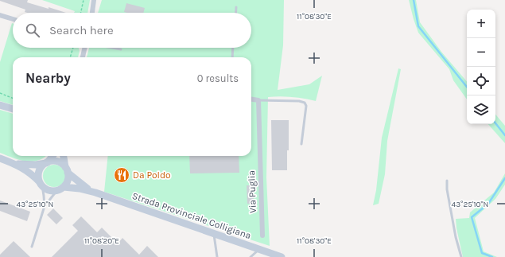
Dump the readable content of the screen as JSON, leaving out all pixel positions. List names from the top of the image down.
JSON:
{
  "streets": {
    "main road": ["Strada Provinciale Colligiana"],
    "street": ["Via Puglia"]
  },
  "places": {
    "restaurant": ["Da Poldo"]
  },
  "page": {
    "map_buttons": ["+", "−"],
    "search": "Search here",
    "heading": ["Nearby", "0 results"]
  },
  "coordinates": ["11°08'30\"E", "43°25'10\"N", "11°08'20\"E"]
}
